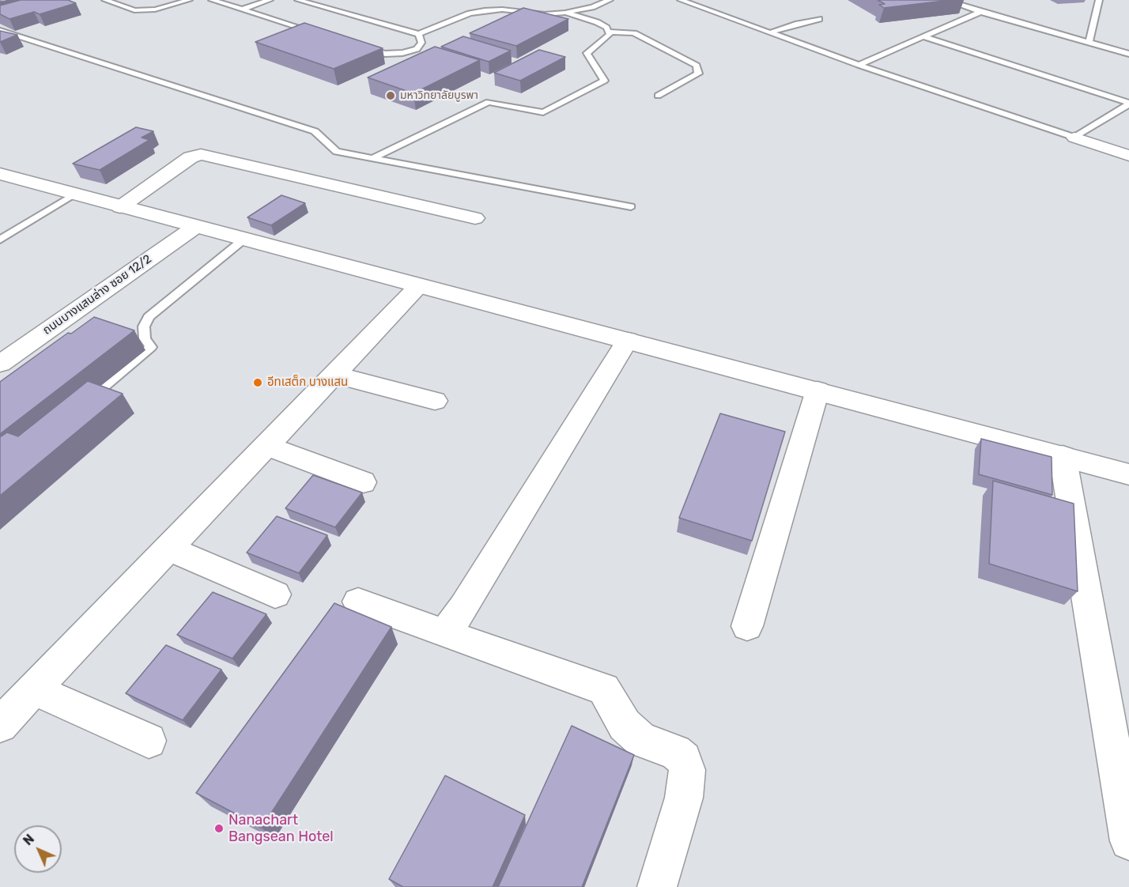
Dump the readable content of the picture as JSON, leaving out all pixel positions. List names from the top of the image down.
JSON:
{
  "streets": {
    "street": ["ถนนบางแสนล่าง ซอย 12/2"]
  },
  "places": ["มหาวิทยาลัยบูรพา", "อีทเสต็ก บางแสน", "Nanachart Bangsean Hotel"],
  "north": "top left"
}
